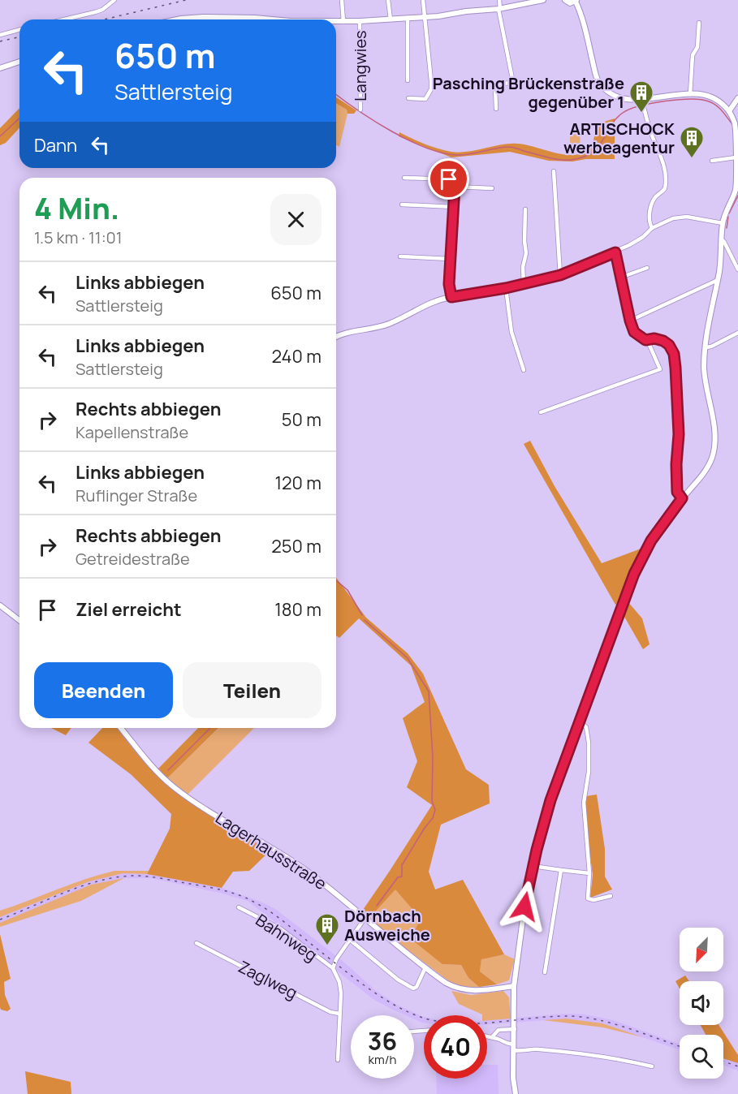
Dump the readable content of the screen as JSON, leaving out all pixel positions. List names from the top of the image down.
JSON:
{
  "streets": {
    "street": [
      "Langwies",
      "Lagerhausstraße",
      "Bahnweg",
      "Zaglweg"
    ]
  },
  "crossings": [
    ["Lagerhausstraße", "Bahnweg"],
    ["Bahnweg", "Zaglweg"]
  ],
  "places": {
    "building": ["Pasching Brückenstraße gegenüber 1", "ARTISCHOCK werbeagentur", "Dörnbach Ausweiche"]
  },
  "north": "bottom left",
  "page": {
    "turn": ["650 m", "Sattlersteig"],
    "then": "Dann",
    "heading": ["4 Min.", "1.5 km · 11:01"],
    "list": [
      {
        "name": "Links abbiegen",
        "note": "Sattlersteig",
        "value": "650 m"
      },
      {
        "name": "Links abbiegen",
        "note": "Sattlersteig",
        "value": "240 m"
      },
      {
        "name": "Rechts abbiegen",
        "note": "Kapellenstraße",
        "value": "50 m"
      },
      {
        "name": "Links abbiegen",
        "note": "Ruflinger Straße",
        "value": "120 m"
      },
      {
        "name": "Rechts abbiegen",
        "note": "Getreidestraße",
        "value": "250 m"
      },
      {
        "name": "Ziel erreicht",
        "value": "180 m"
      }
    ],
    "buttons": ["Beenden", "Teilen"],
    "speed": "36 km/h",
    "limit": "40"
  }
}
